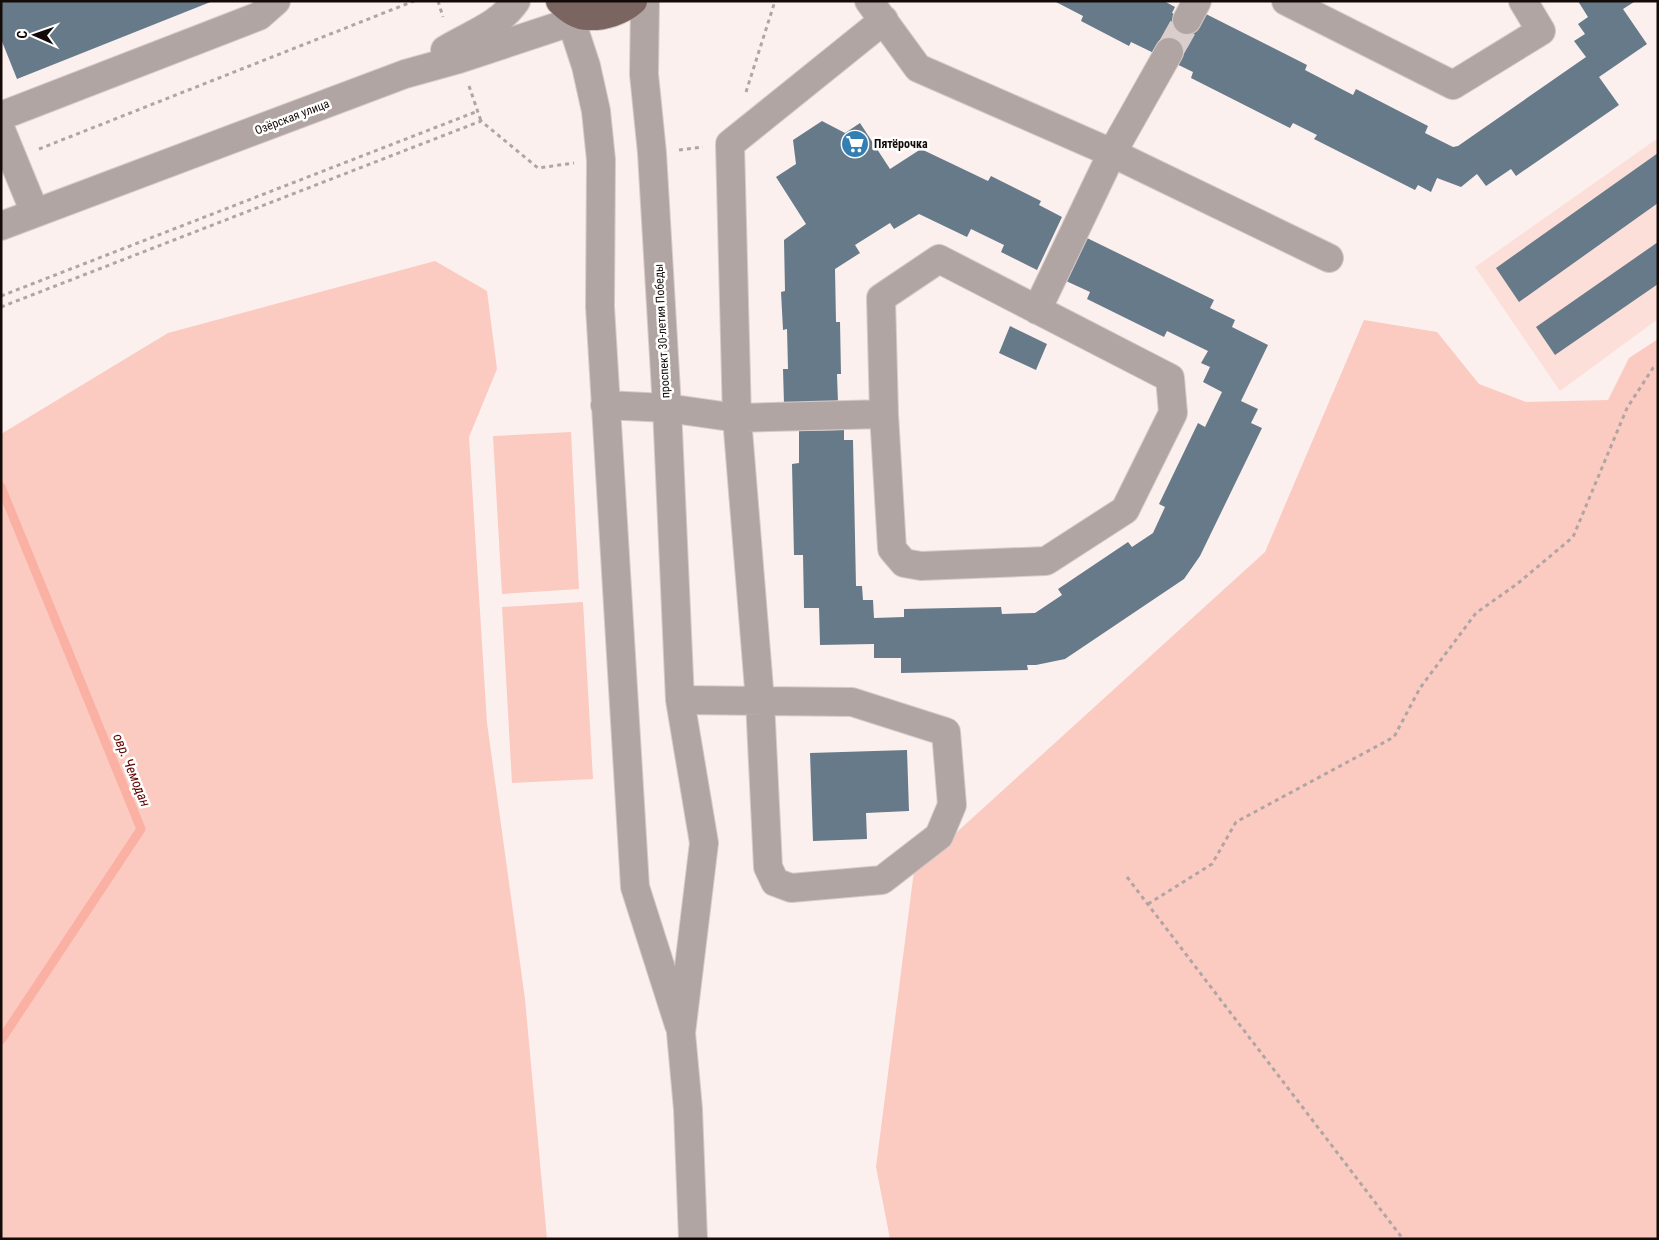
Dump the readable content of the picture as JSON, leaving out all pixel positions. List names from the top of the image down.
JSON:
{
  "streets": {
    "street": ["Озёрская улица", "проспект 30-летия Победы"]
  },
  "water": ["овр. Чемодан"],
  "places": {
    "supermarket": ["Пятёрочка"]
  },
  "north": "left"
}
